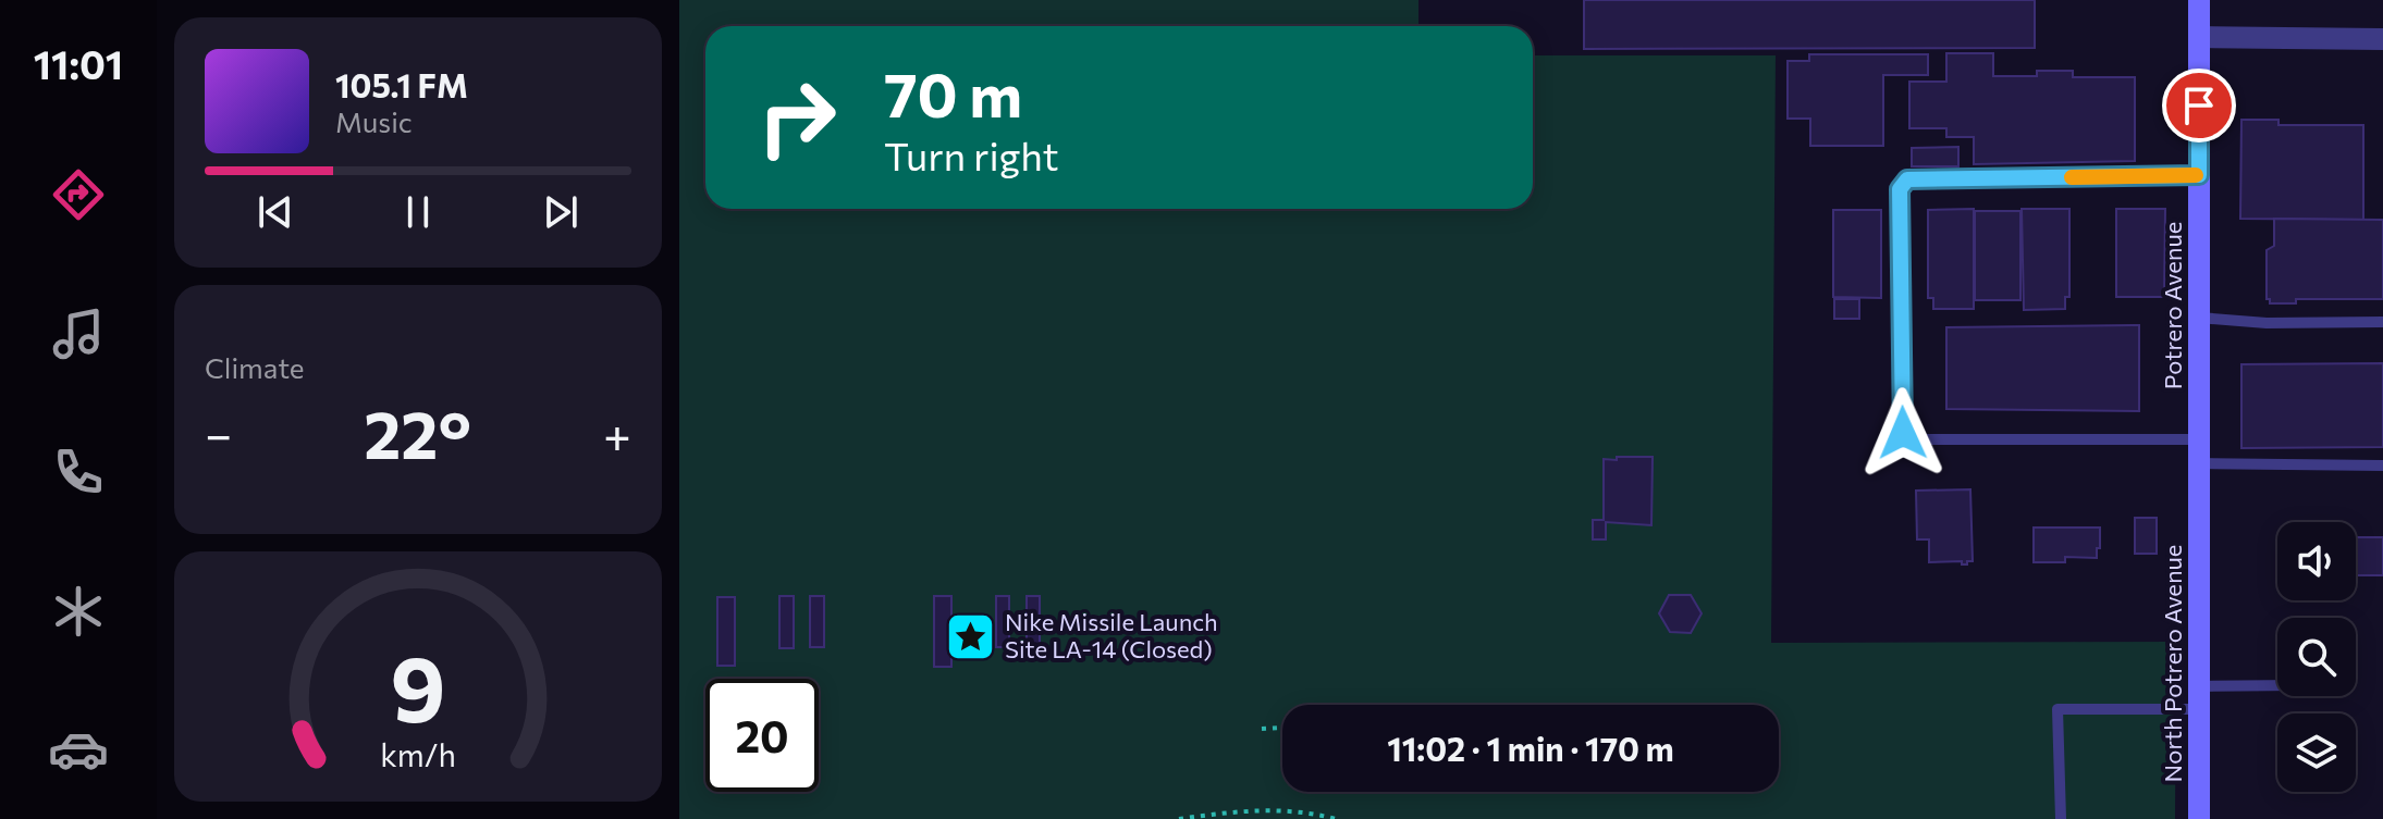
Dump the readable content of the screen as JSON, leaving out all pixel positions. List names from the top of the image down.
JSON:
{
  "streets": {
    "street": ["Potrero Avenue", "North Potrero Avenue"]
  },
  "crossings": [
    ["Potrero Avenue", "North Potrero Avenue"]
  ],
  "places": {
    "place": ["Nike Missile Launch Site LA-14 (Closed)"]
  },
  "page": {
    "tabs": "11:01",
    "turn": ["70 m", "Turn right"],
    "song": ["105.1 FM", "Music"],
    "tile": "Climate",
    "heat": ["−", "22°", "+"],
    "limit": "20",
    "trip": "11:02 · 1 min · 170 m",
    "gauge": ["9", "km/h"]
  }
}
